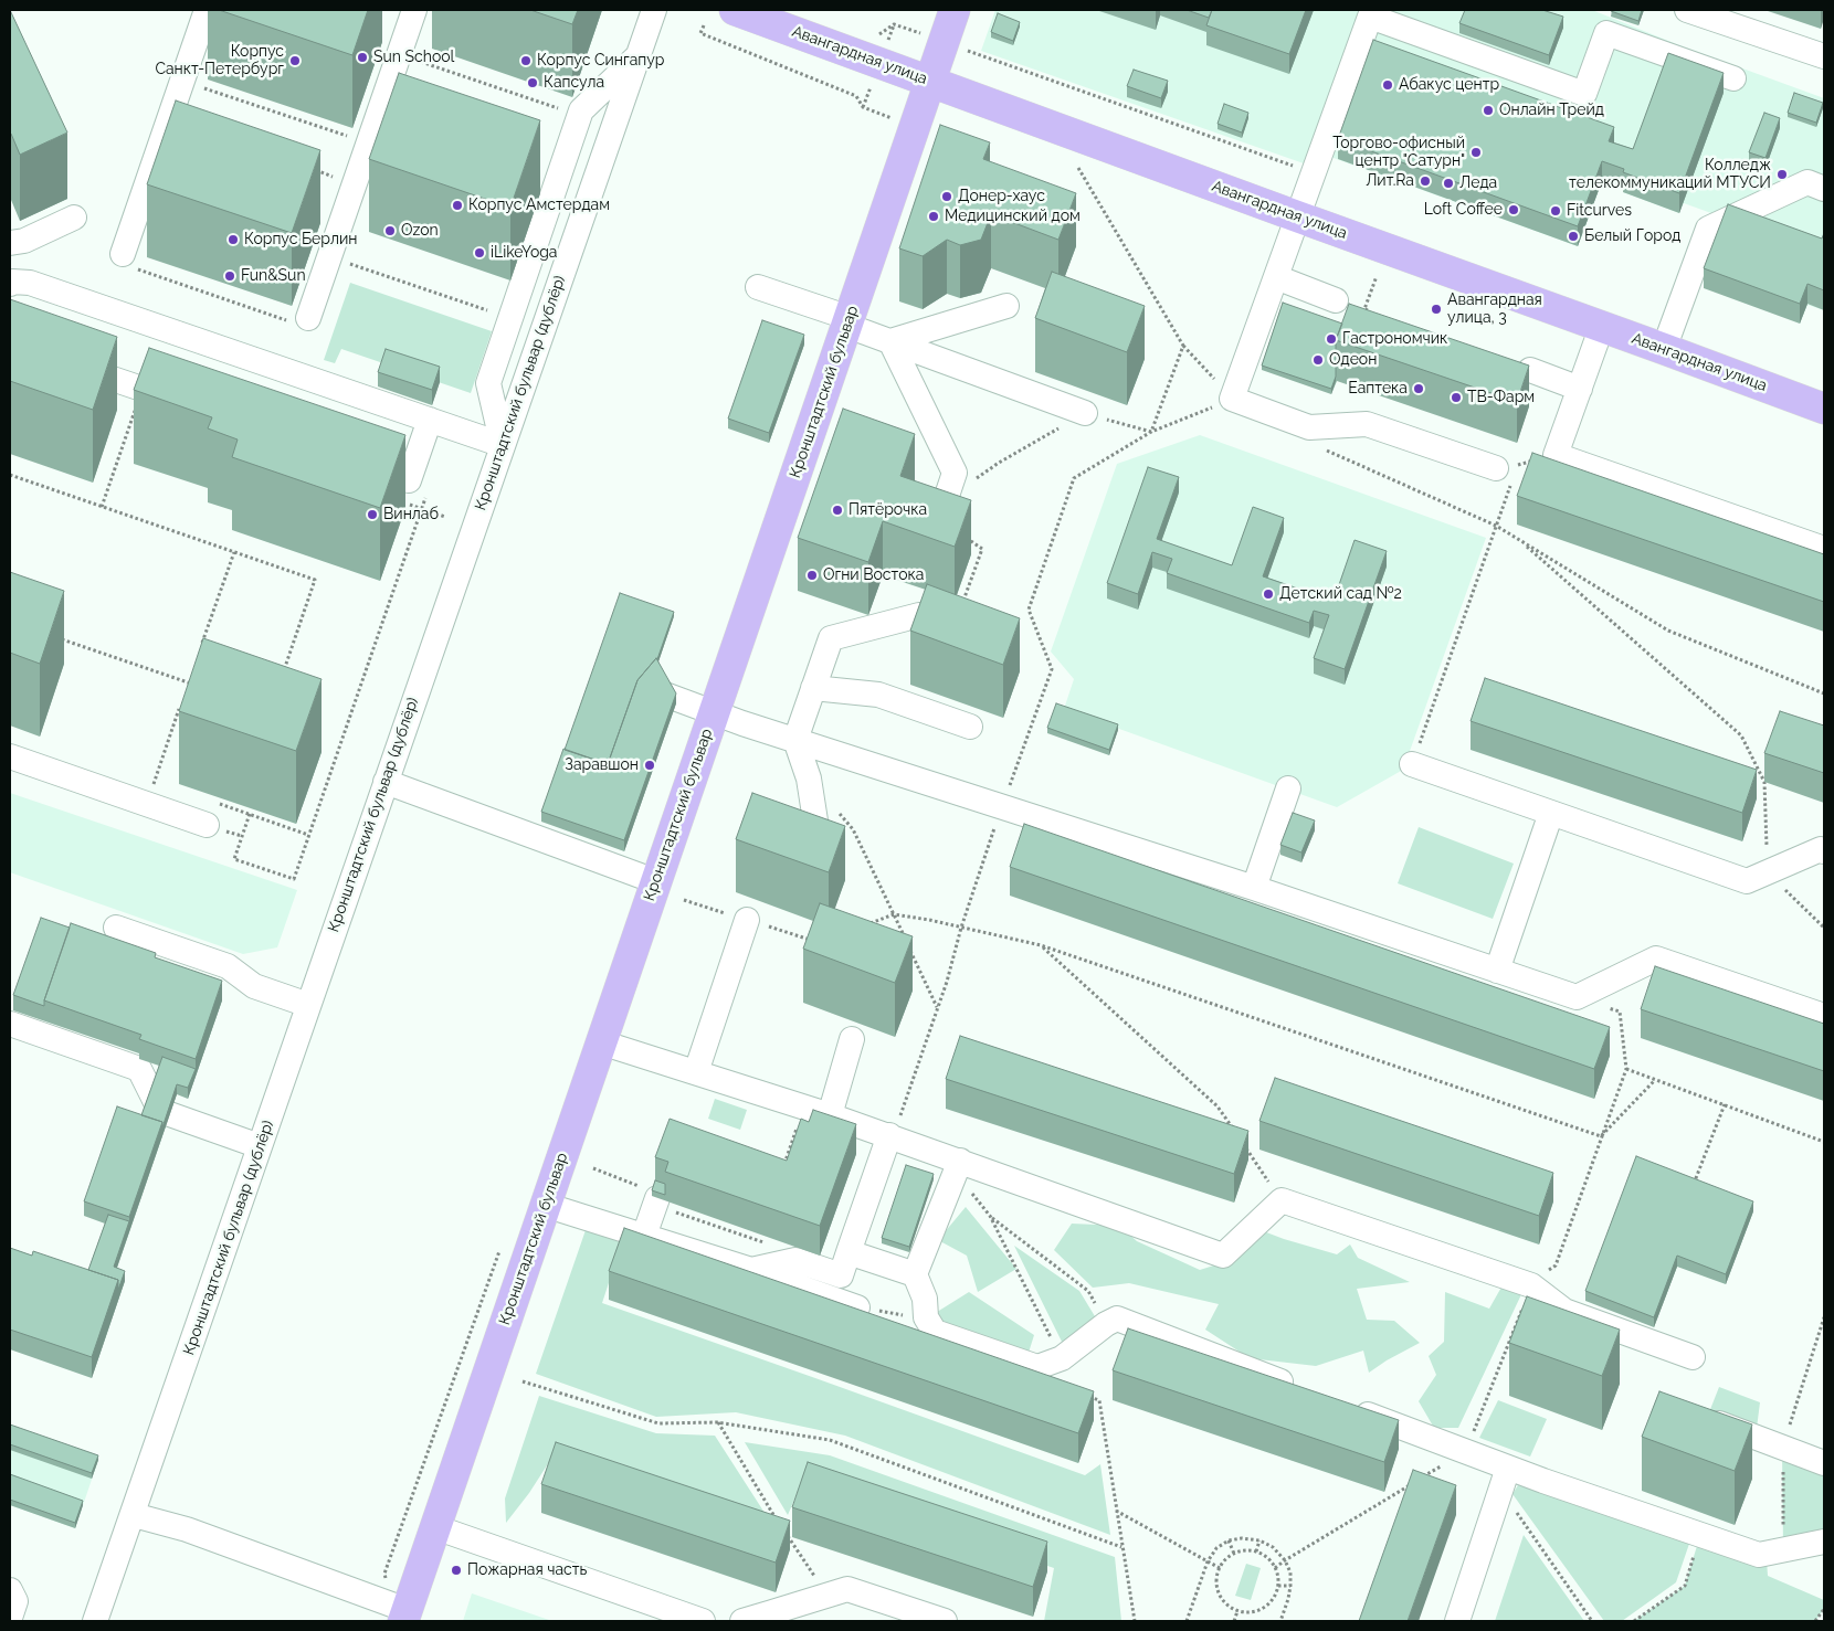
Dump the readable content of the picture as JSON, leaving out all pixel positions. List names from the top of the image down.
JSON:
{
  "streets": {
    "main road": ["Авангардная улица", "Кронштадтский бульвар"],
    "street": ["Кронштадтский бульвар (дублёр)"]
  },
  "crossings": [
    ["Авангардная улица", "Кронштадтский бульвар"]
  ],
  "places": [
    "Sun School",
    "Корпус Санкт-Петербург",
    "Корпус Сингапур",
    "Капсула",
    "Абакус центр",
    "Онлайн Трейд",
    "Торгово-офисный центр \"Сатурн\"",
    "Колледж телекоммуникаций МТУСИ",
    "Лит.Ra",
    "Леда",
    "Донер-хаус",
    "Корпус Амстердам",
    "Loft Coffee",
    "Fitcurves",
    "Медицинский дом",
    "Ozon",
    "Белый Город",
    "Корпус Берлин",
    "iLikeYoga",
    "Fun&Sun",
    "Авангардная улица, 3",
    "Гастрономчик",
    "Одеон",
    "Еаптека",
    "ТВ-Фарм",
    "Пятёрочка",
    "Винлаб",
    "Огни Востока",
    "Детский сад №2",
    "Заравшон",
    "Пожарная часть"
  ]
}
